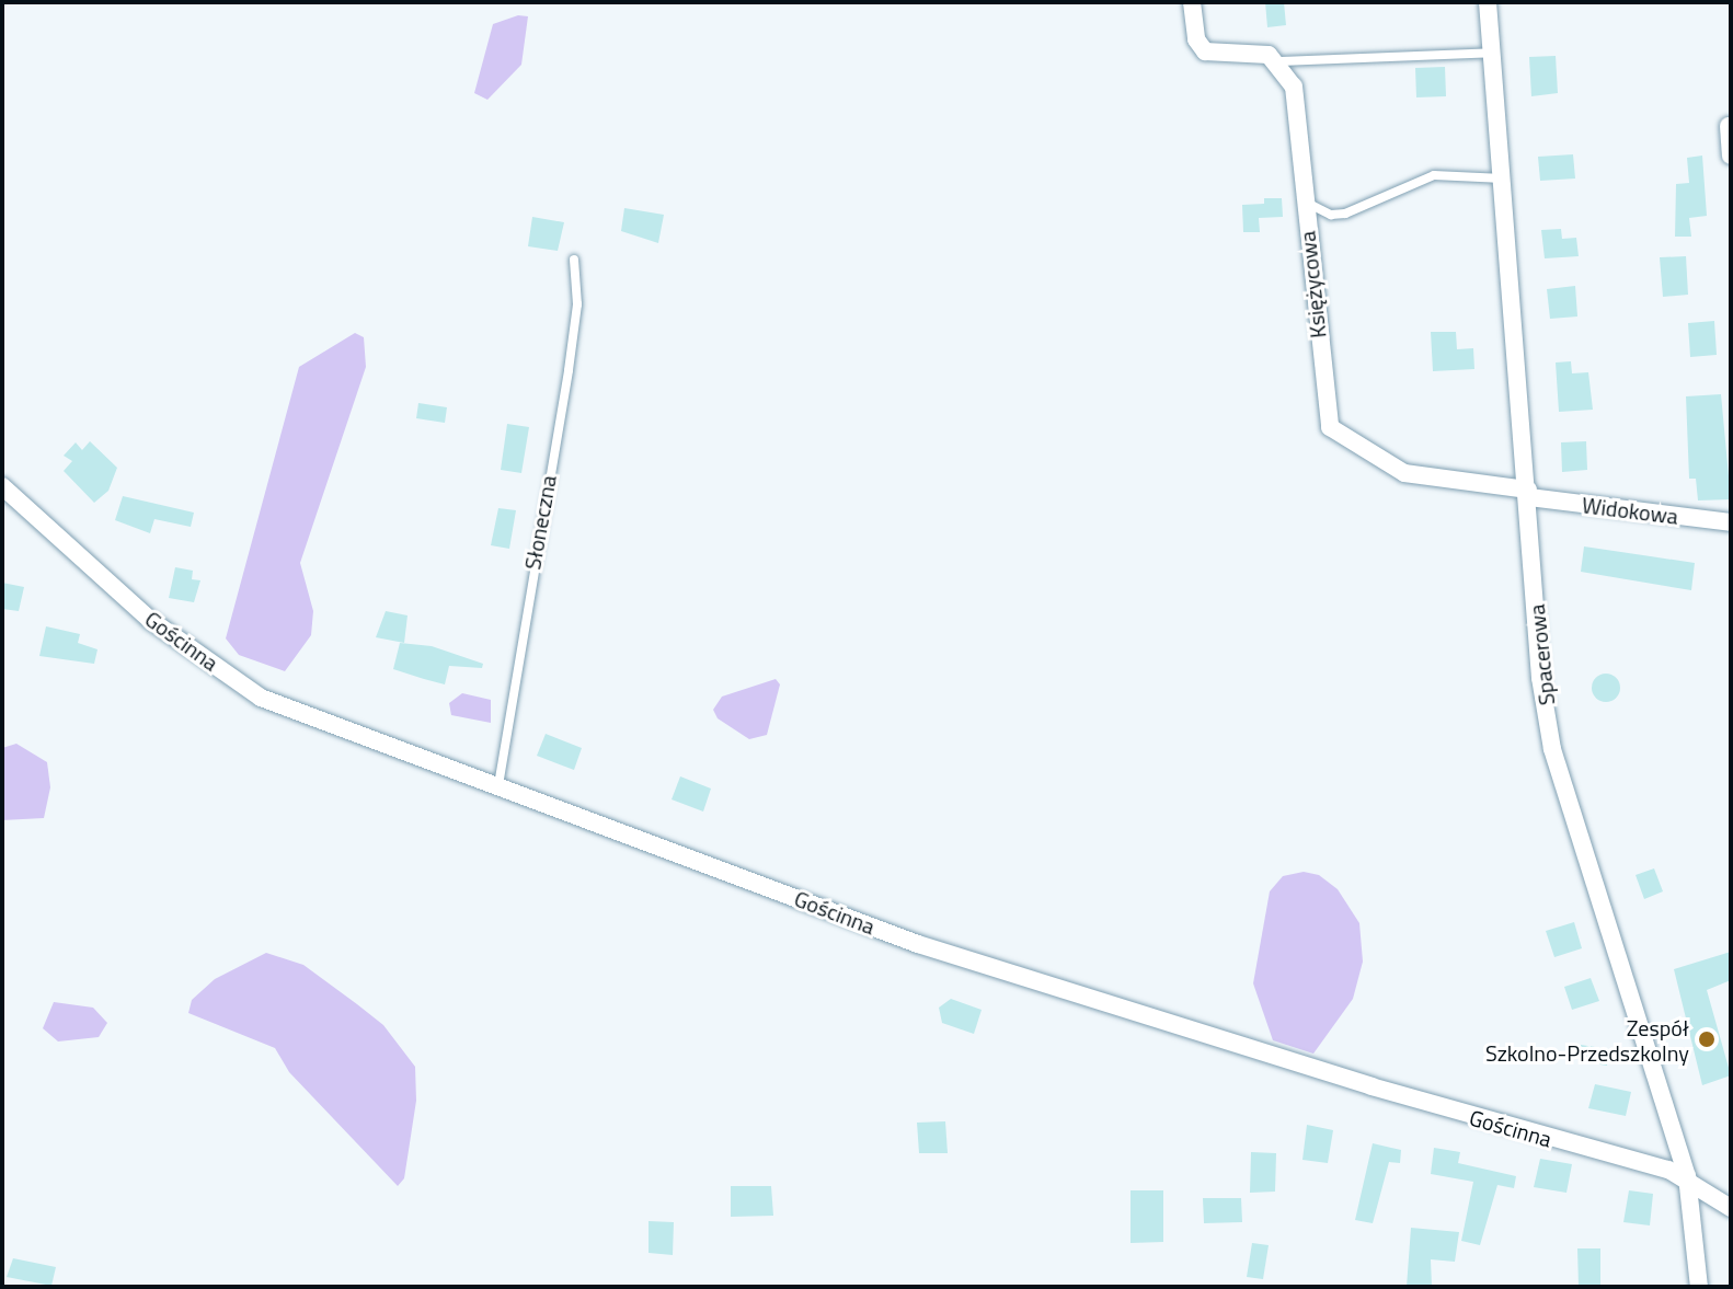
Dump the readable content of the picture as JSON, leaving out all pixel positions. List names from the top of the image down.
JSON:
{
  "streets": {
    "street": [
      "Księżycowa",
      "Widokowa",
      "Gościnna",
      "Spacerowa"
    ],
    "lane": ["Słoneczna"]
  },
  "crossings": [
    ["Księżycowa", "Widokowa"],
    ["Księżycowa", "Spacerowa"],
    ["Widokowa", "Spacerowa"],
    ["Słoneczna", "Gościnna"],
    ["Gościnna", "Spacerowa"]
  ],
  "places": ["Zespół Szkolno-Przedszkolny"]
}
